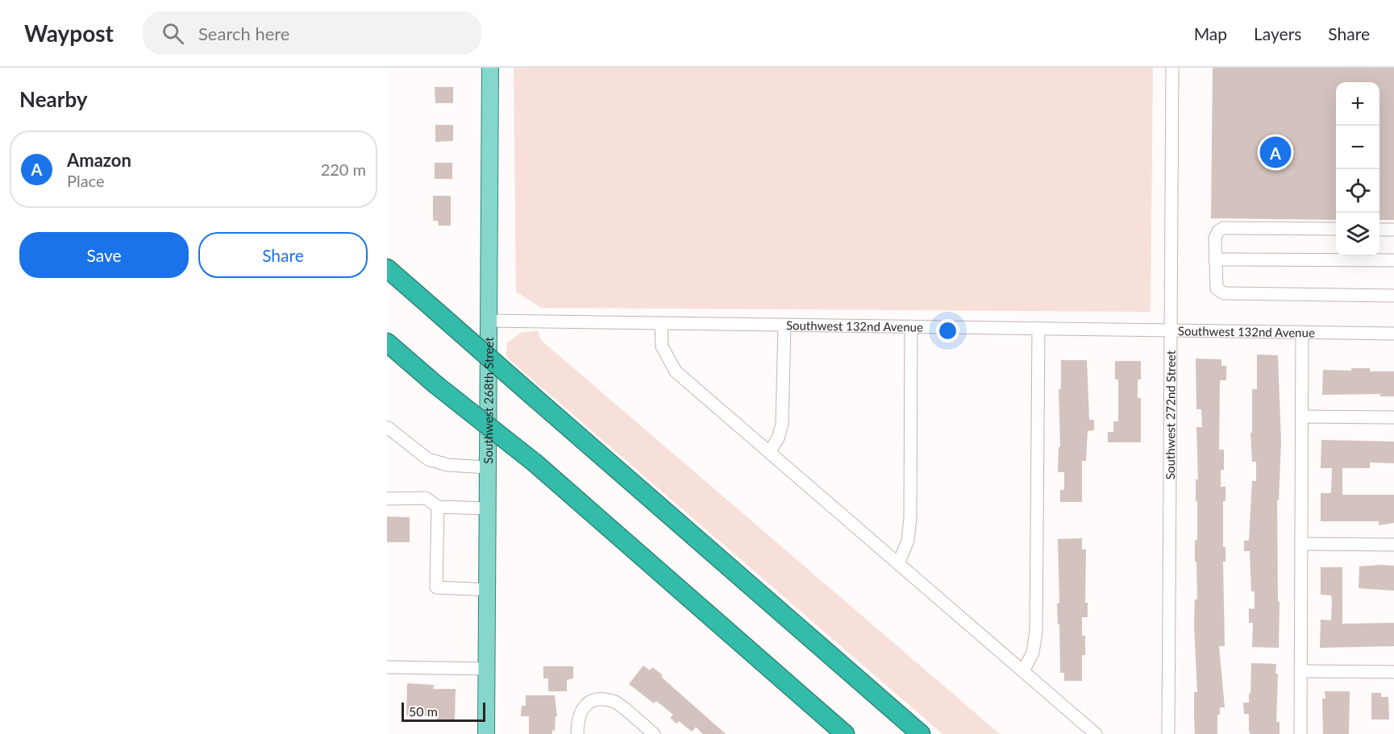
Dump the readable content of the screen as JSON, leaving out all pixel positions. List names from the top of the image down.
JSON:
{
  "streets": {
    "main road": ["Southwest 268th Street"],
    "street": ["Southwest 132nd Avenue", "Southwest 272nd Street"]
  },
  "crossings": [
    ["Southwest 132nd Avenue", "Southwest 268th Street"],
    ["Southwest 132nd Avenue", "Southwest 272nd Street"]
  ],
  "scale_bar": "50 m",
  "page": {
    "header": "Waypost",
    "search": "Search here",
    "nav": ["Map", "Layers", "Share"],
    "heading": "Nearby",
    "map_buttons": ["+", "−"],
    "list": [
      {
        "mark": "A",
        "name": "Amazon",
        "note": "Place",
        "value": "220 m"
      }
    ],
    "pins": "A",
    "buttons": ["Save", "Share"],
    "scale": "50 m"
  }
}
